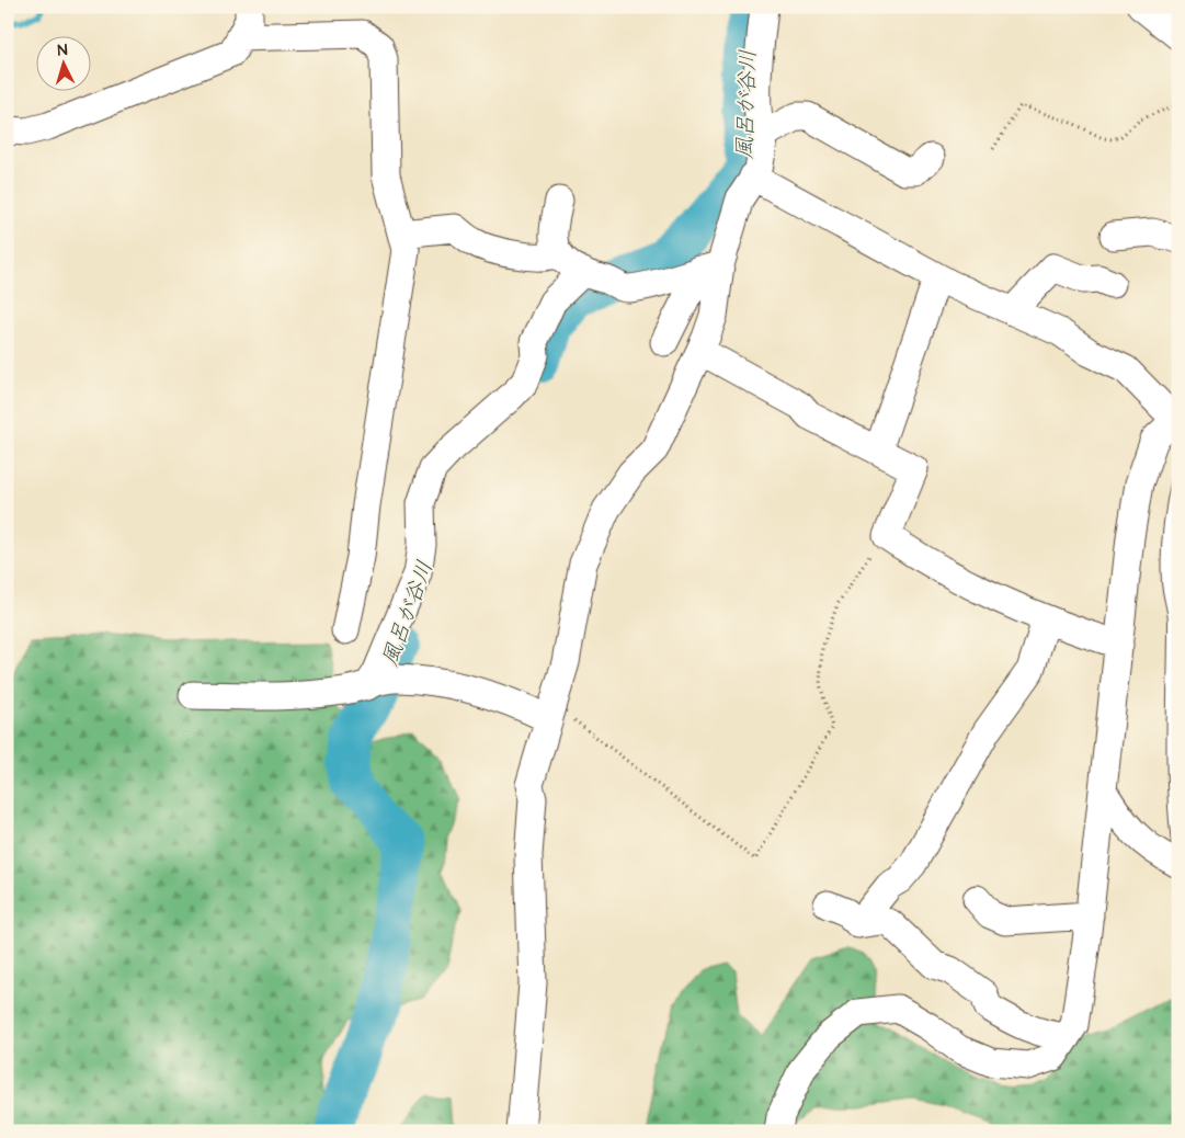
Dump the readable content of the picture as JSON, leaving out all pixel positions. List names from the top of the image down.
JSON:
{
  "water": ["風呂が谷川"],
  "north": "top"
}
